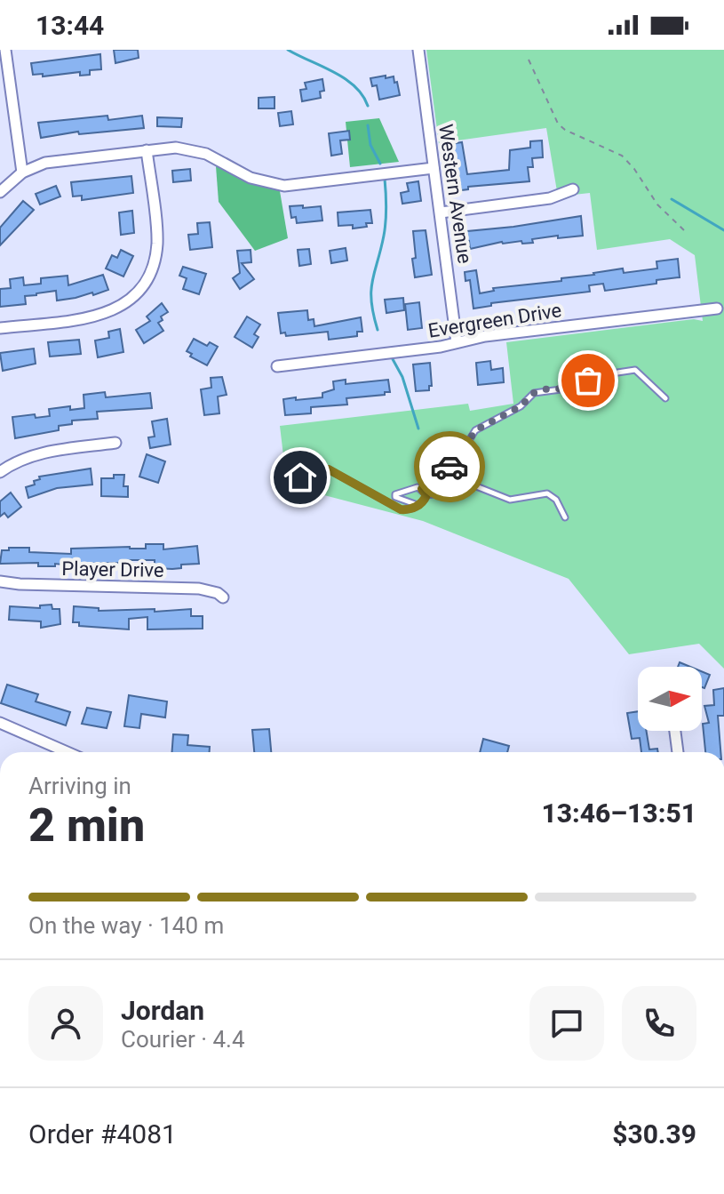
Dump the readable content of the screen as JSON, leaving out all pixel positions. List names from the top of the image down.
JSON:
{
  "streets": {
    "street": ["Western Avenue", "Evergreen Drive", "Player Drive"]
  },
  "crossings": [
    ["Western Avenue", "Evergreen Drive"]
  ],
  "north": "right",
  "page": {
    "status": "13:44",
    "heading": ["2 min", "Arriving in", "13:46–13:51"],
    "panel": [
      "Jordan",
      "Courier · 4.4",
      "Order #4081",
      "$30.39"
    ],
    "bar": "On the way · 140 m"
  }
}
